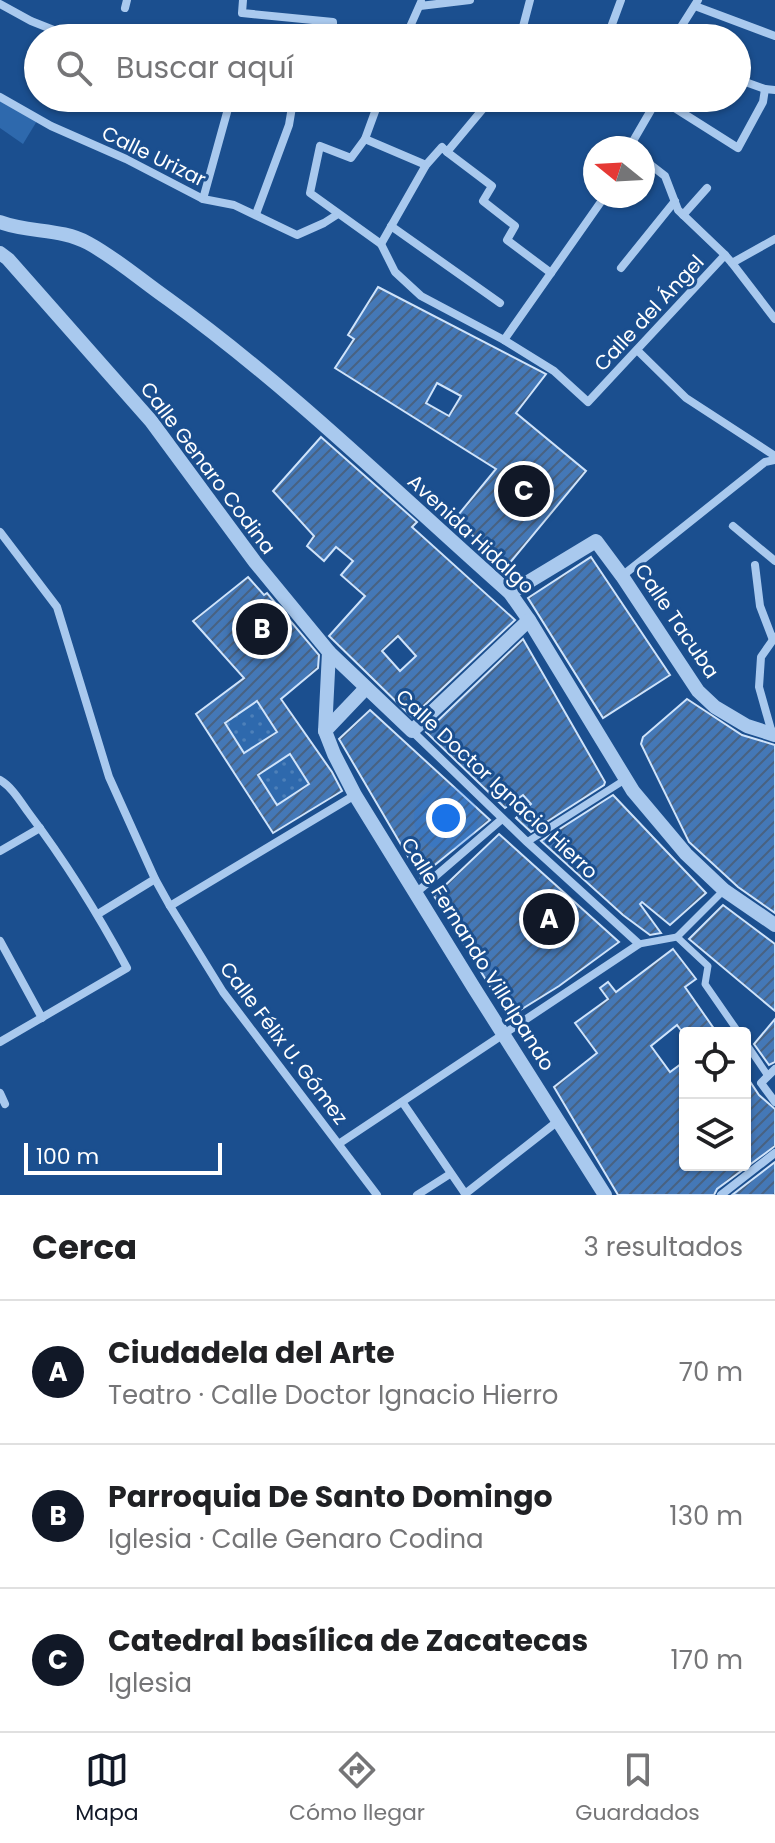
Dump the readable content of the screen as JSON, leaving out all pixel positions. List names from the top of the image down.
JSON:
{
  "streets": {
    "street": [
      "Calle Urizar",
      "Calle del Ángel",
      "Calle Genaro Codina",
      "Avenida Hidalgo",
      "Calle Tacuba",
      "Calle Doctor Ignacio Hierro",
      "Calle Fernando Villalpando",
      "Calle Félix U. Gómez"
    ]
  },
  "crossings": [
    ["Calle Genaro Codina", "Calle Doctor Ignacio Hierro"],
    ["Avenida Hidalgo", "Calle Tacuba"]
  ],
  "scale_bar": "100 m",
  "north": "left",
  "page": {
    "search": "Buscar aquí",
    "pins": ["C", "B", "A"],
    "scale": "100 m",
    "heading": ["Cerca", "3 resultados"],
    "list": [
      {
        "mark": "A",
        "name": "Ciudadela del Arte",
        "note": "Teatro · Calle Doctor Ignacio Hierro",
        "value": "70 m"
      },
      {
        "mark": "B",
        "name": "Parroquia De Santo Domingo",
        "note": "Iglesia · Calle Genaro Codina",
        "value": "130 m"
      },
      {
        "mark": "C",
        "name": "Catedral basílica de Zacatecas",
        "note": "Iglesia",
        "value": "170 m"
      }
    ],
    "nav": ["Mapa", "Cómo llegar", "Guardados"]
  }
}
